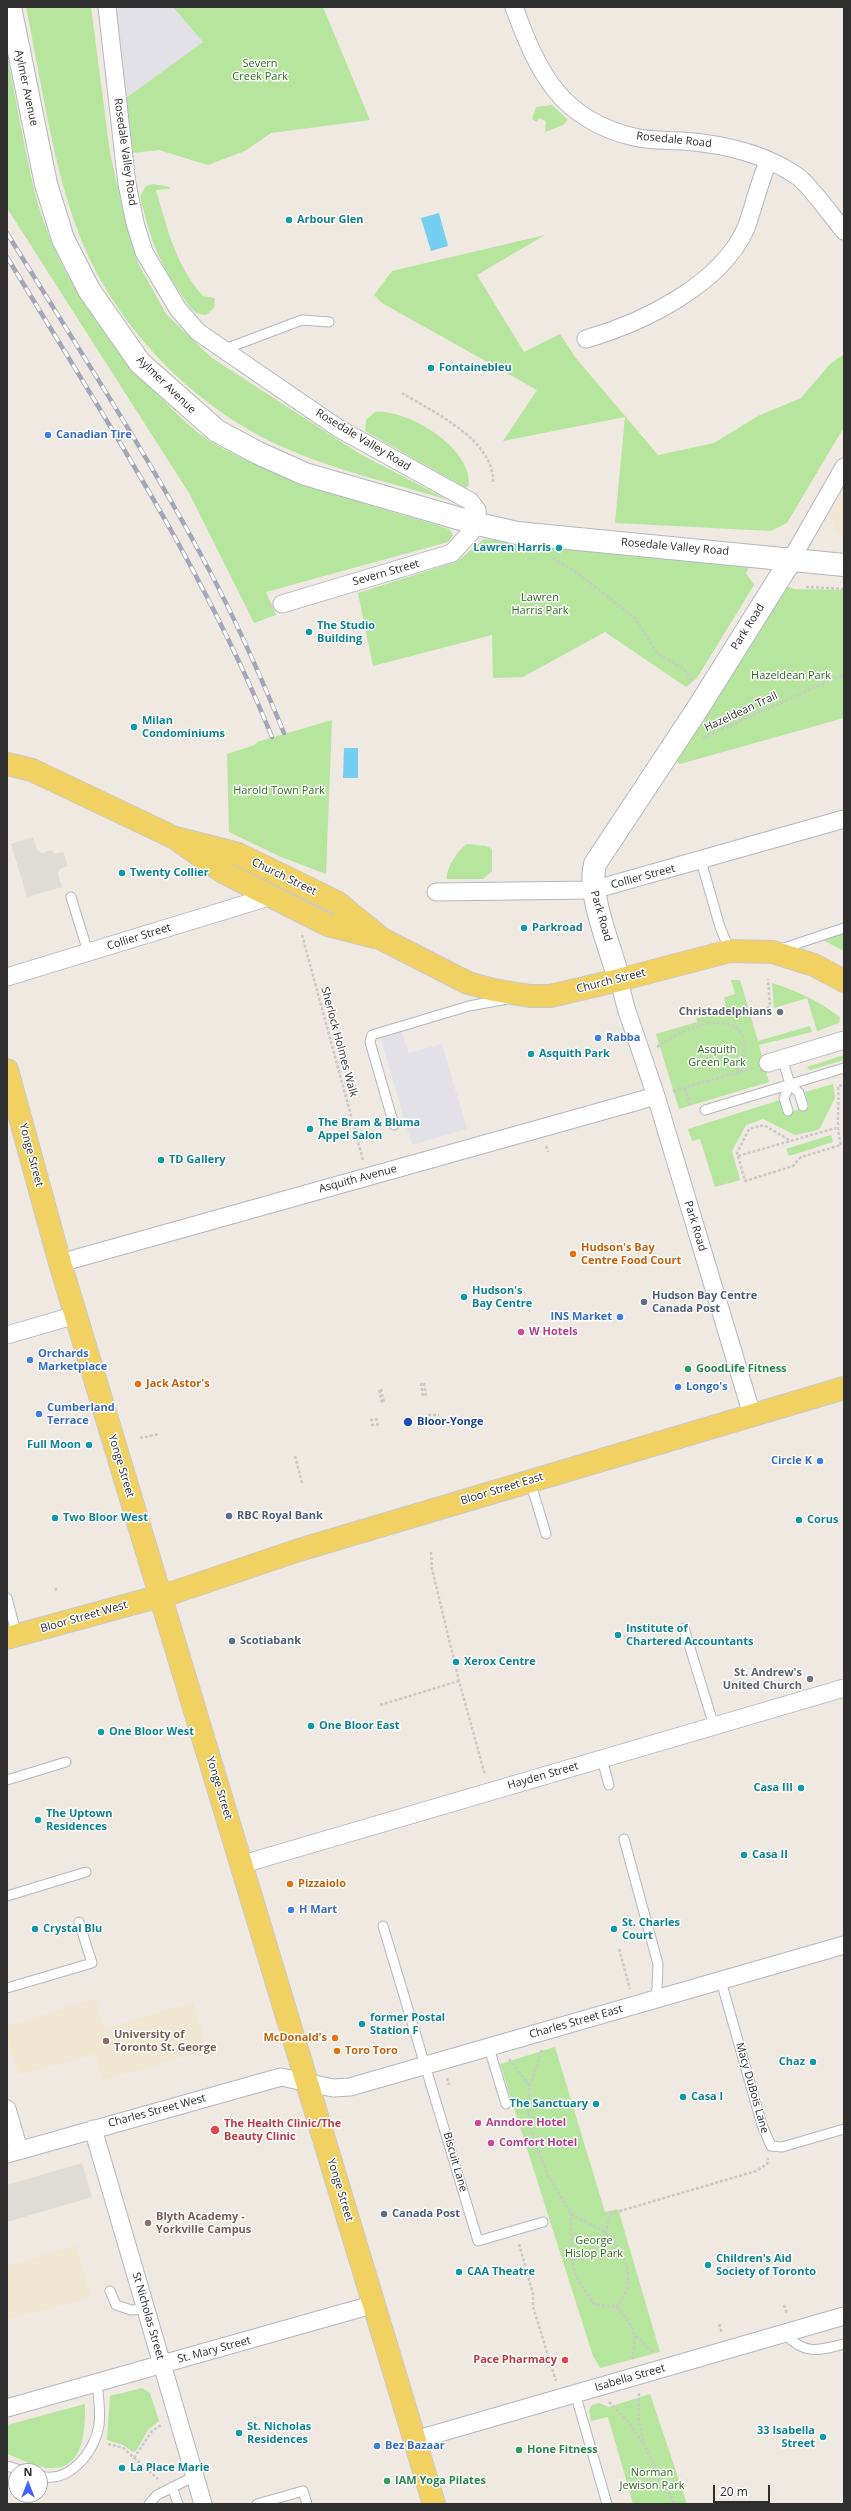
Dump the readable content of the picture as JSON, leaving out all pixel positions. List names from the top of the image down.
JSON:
{
  "streets": {
    "main road": [
      "Church Street",
      "Yonge Street",
      "Bloor Street East",
      "Bloor Street West"
    ],
    "street": [
      "Aylmer Avenue",
      "Rosedale Road",
      "Rosedale Valley Road",
      "Severn Street",
      "Park Road",
      "Collier Street",
      "Asquith Avenue",
      "Hayden Street",
      "Charles Street East",
      "Charles Street West",
      "St Nicholas Street",
      "St. Mary Street",
      "Isabella Street"
    ],
    "lane": ["Macy DuBois Lane", "Biscuit Lane"],
    "path": ["Hazeldean Trail", "Sherlock Holmes Walk"]
  },
  "crossings": [
    ["Aylmer Avenue", "Rosedale Valley Road"],
    ["Aylmer Avenue", "Severn Street"],
    ["Rosedale Valley Road", "Severn Street"],
    ["Rosedale Valley Road", "Park Road"],
    ["Park Road", "Church Street"],
    ["Park Road", "Collier Street"],
    ["Park Road", "Asquith Avenue"],
    ["Park Road", "Bloor Street East"],
    ["Church Street", "Collier Street"],
    ["Yonge Street", "Asquith Avenue"],
    ["Yonge Street", "Bloor Street East"],
    ["Yonge Street", "Bloor Street West"],
    ["Yonge Street", "Hayden Street"],
    ["Yonge Street", "Charles Street East"],
    ["Yonge Street", "Charles Street West"],
    ["Yonge Street", "St. Mary Street"],
    ["Yonge Street", "Isabella Street"],
    ["Bloor Street East", "Bloor Street West"],
    ["Charles Street East", "Macy DuBois Lane"],
    ["Charles Street East", "Charles Street West"],
    ["Charles Street East", "Biscuit Lane"],
    ["Charles Street West", "St Nicholas Street"],
    ["St Nicholas Street", "St. Mary Street"]
  ],
  "parks": [
    "Severn Creek Park",
    "Lawren Harris Park",
    "Hazeldean Park",
    "Harold Town Park",
    "Asquith Green Park",
    "George Hislop Park",
    "Norman Jewison Park"
  ],
  "places": [
    "Arbour Glen",
    "Fontainebleu",
    "Canadian Tire",
    "Lawren Harris",
    "The Studio Building",
    "Milan Condominiums",
    "Twenty Collier",
    "Parkroad",
    "Christadelphians",
    "Rabba",
    "Asquith Park",
    "The Bram & Bluma Appel Salon",
    "TD Gallery",
    "Hudson's Bay Centre Food Court",
    "Hudson's Bay Centre",
    "Hudson Bay Centre Canada Post",
    "INS Market",
    "W Hotels",
    "Orchards Marketplace",
    "GoodLife Fitness",
    "Jack Astor's",
    "Longo's",
    "Cumberland Terrace",
    "Bloor-Yonge",
    "Full Moon",
    "Circle K",
    "RBC Royal Bank",
    "Two Bloor West",
    "Corus",
    "Institute of Chartered Accountants",
    "Scotiabank",
    "Xerox Centre",
    "St. Andrew's United Church",
    "One Bloor East",
    "One Bloor West",
    "Casa III",
    "The Uptown Residences",
    "Casa II",
    "Pizzaiolo",
    "H Mart",
    "Crystal Blu",
    "St. Charles Court",
    "former Postal Station F",
    "McDonald's",
    "University of Toronto St. George",
    "Toro Toro",
    "Chaz",
    "Casa I",
    "The Sanctuary",
    "Anndore Hotel",
    "The Health Clinic/The Beauty Clinic",
    "Comfort Hotel",
    "Canada Post",
    "Blyth Academy - Yorkville Campus",
    "Children's Aid Society of Toronto",
    "CAA Theatre",
    "Pace Pharmacy",
    "St. Nicholas Residences",
    "33 Isabella Street",
    "Bez Bazaar",
    "Hone Fitness",
    "La Place Marie",
    "IAM Yoga Pilates"
  ],
  "scale_bar": "20 m",
  "north": "top"
}
